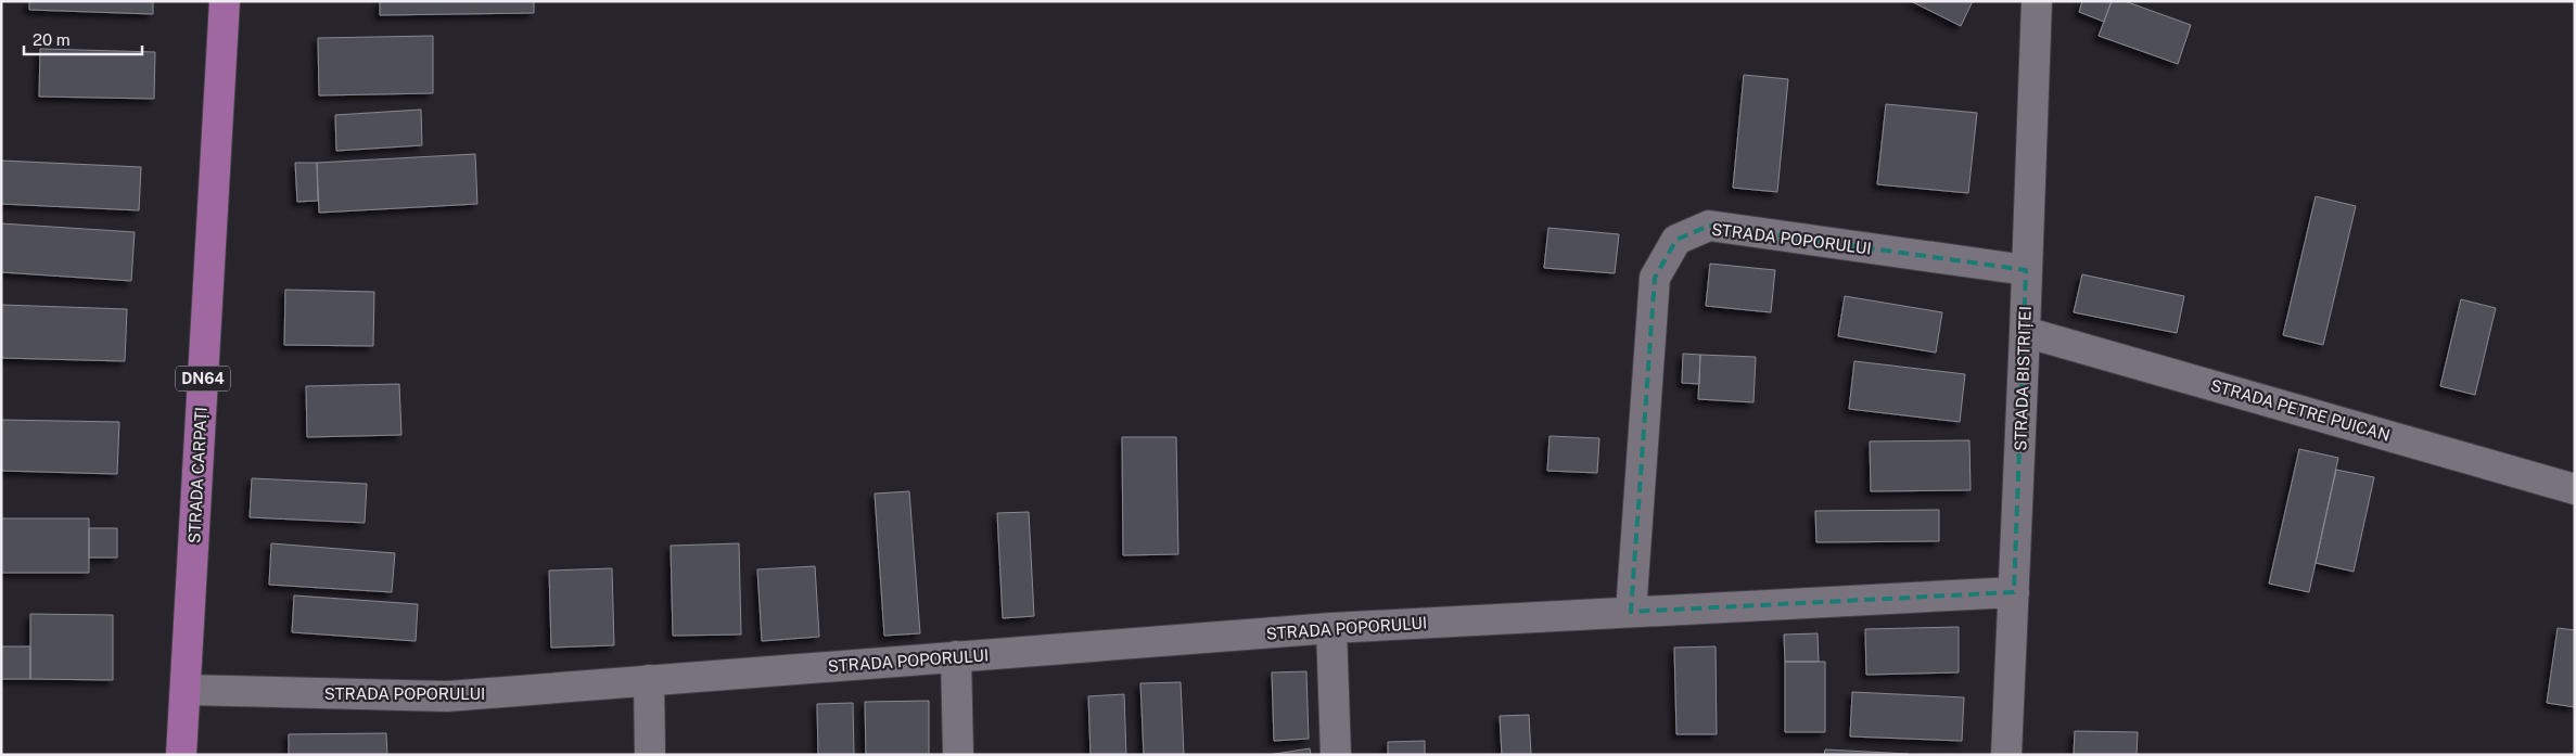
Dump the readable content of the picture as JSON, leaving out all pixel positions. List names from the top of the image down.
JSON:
{
  "streets": {
    "main road": ["DN64", "STRADA CARPAȚI"],
    "street": ["STRADA POPORULUI", "STRADA BISTRIȚEI", "STRADA PETRE PUICAN"]
  },
  "crossings": [
    ["STRADA POPORULUI", "STRADA BISTRIȚEI"],
    ["STRADA POPORULUI", "STRADA CARPAȚI"],
    ["STRADA BISTRIȚEI", "STRADA PETRE PUICAN"]
  ],
  "scale_bar": "20 m"
}
